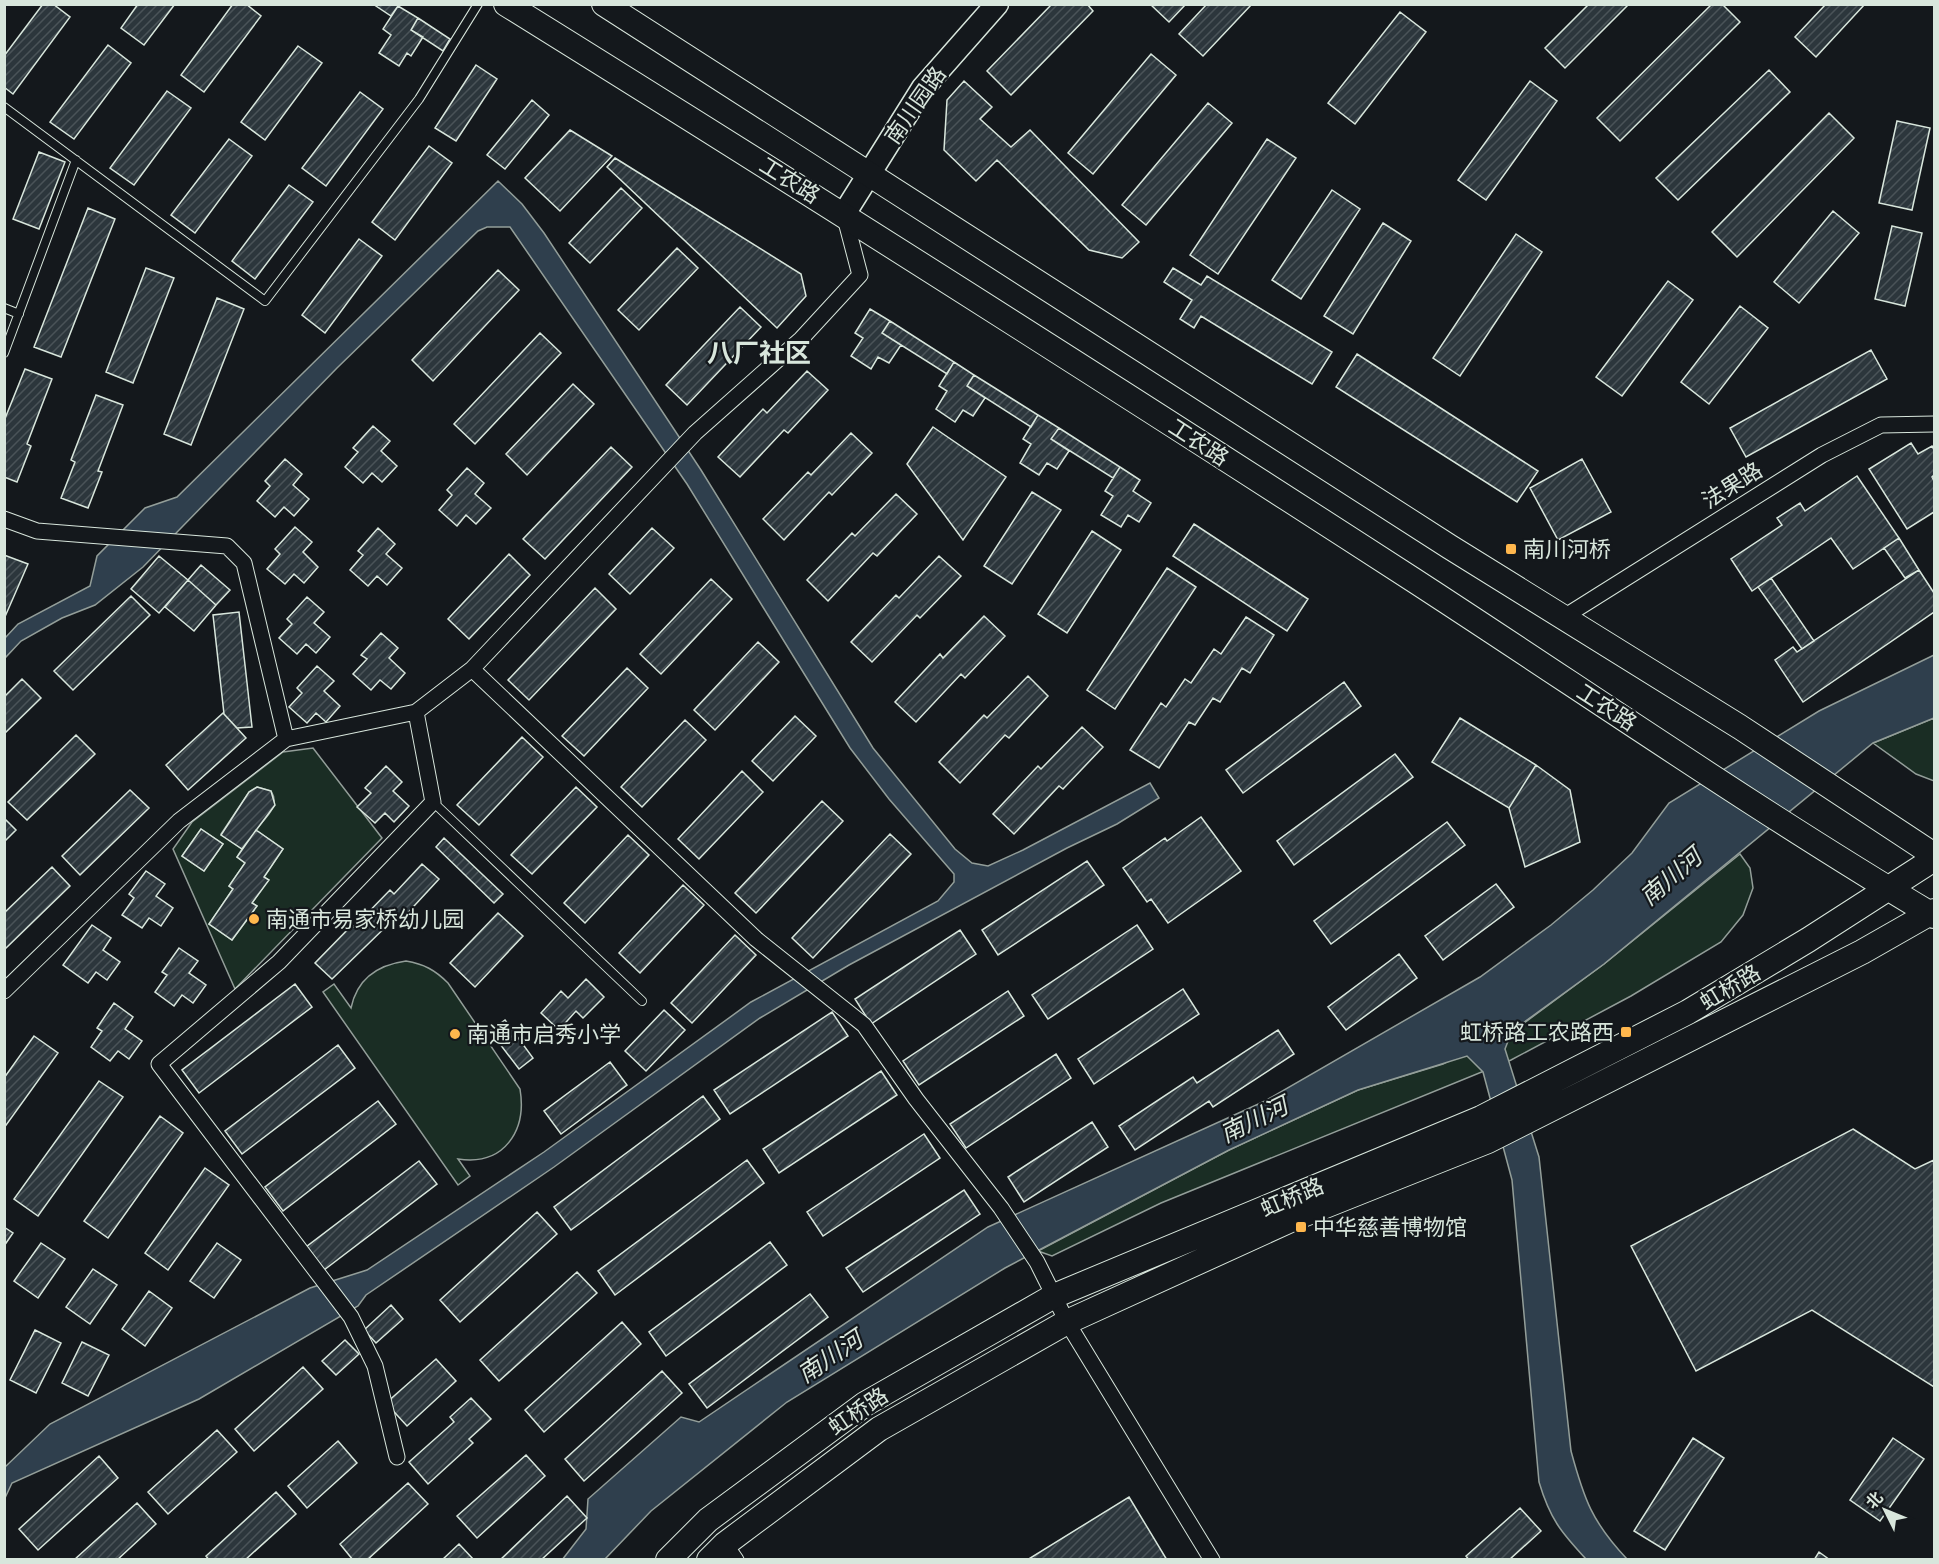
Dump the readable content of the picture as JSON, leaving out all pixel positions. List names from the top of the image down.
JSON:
{
  "streets": {
    "main road": ["工农路", "虹桥路"],
    "street": ["南川园路", "法果路"]
  },
  "crossings": [
    ["南川园路", "工农路"],
    ["工农路", "法果路"],
    ["工农路", "虹桥路"]
  ],
  "districts": ["八厂社区"],
  "water": ["南川河"],
  "places": {
    "transit": ["南川河桥", "虹桥路工农路西", "中华慈善博物馆"],
    "other": ["南通市易家桥幼儿园", "南通市启秀小学"]
  },
  "north": "top left"
}
